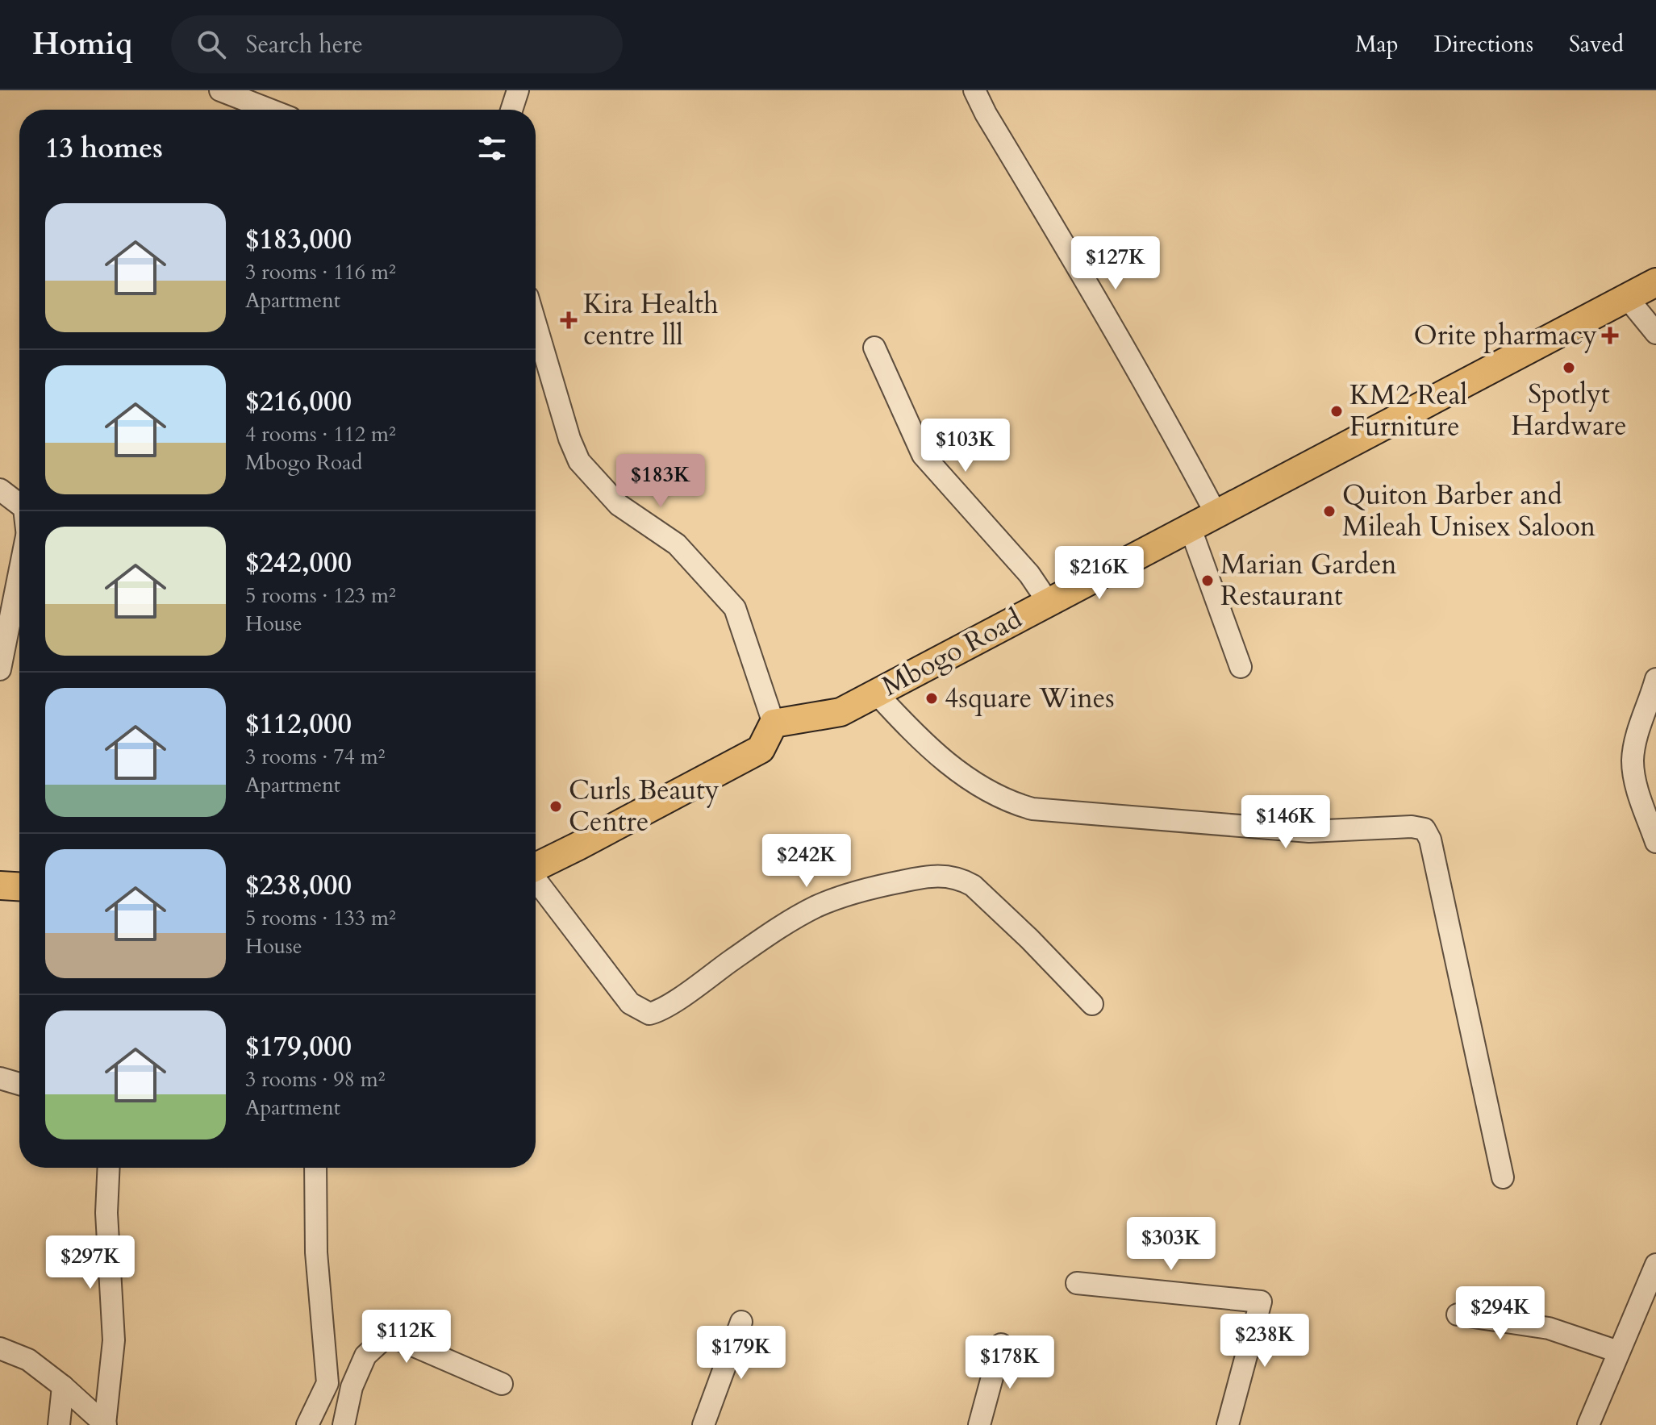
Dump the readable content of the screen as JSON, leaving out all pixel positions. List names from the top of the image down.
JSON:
{
  "streets": {
    "main road": ["Mbogo Road"]
  },
  "places": {
    "health": ["Kira Health centre lll", "Orite pharmacy"],
    "other": [
      "Spotlyt Hardware",
      "KM2 Real Furniture",
      "Quiton Barber and Mileah Unisex Saloon",
      "Marian Garden Restaurant",
      "4square Wines",
      "Curls Beauty Centre"
    ]
  },
  "page": {
    "header": "Homiq",
    "search": "Search here",
    "nav": ["Map", "Directions", "Saved"],
    "heading": "13 homes",
    "list": [
      {
        "name": "$183,000",
        "note": "3 rooms · 116 m² · Apartment"
      },
      {
        "name": "$216,000",
        "note": "4 rooms · 112 m² · Mbogo Road"
      },
      {
        "name": "$242,000",
        "note": "5 rooms · 123 m² · House"
      },
      {
        "name": "$112,000",
        "note": "3 rooms · 74 m² · Apartment"
      },
      {
        "name": "$238,000",
        "note": "5 rooms · 133 m² · House"
      },
      {
        "name": "$179,000",
        "note": "3 rooms · 98 m² · Apartment"
      }
    ],
    "price": [
      "$127K",
      "$103K",
      "$183K",
      "$216K",
      "$146K",
      "$242K",
      "$303K",
      "$297K",
      "$294K",
      "$112K",
      "$238K",
      "$179K",
      "$178K"
    ]
  }
}
